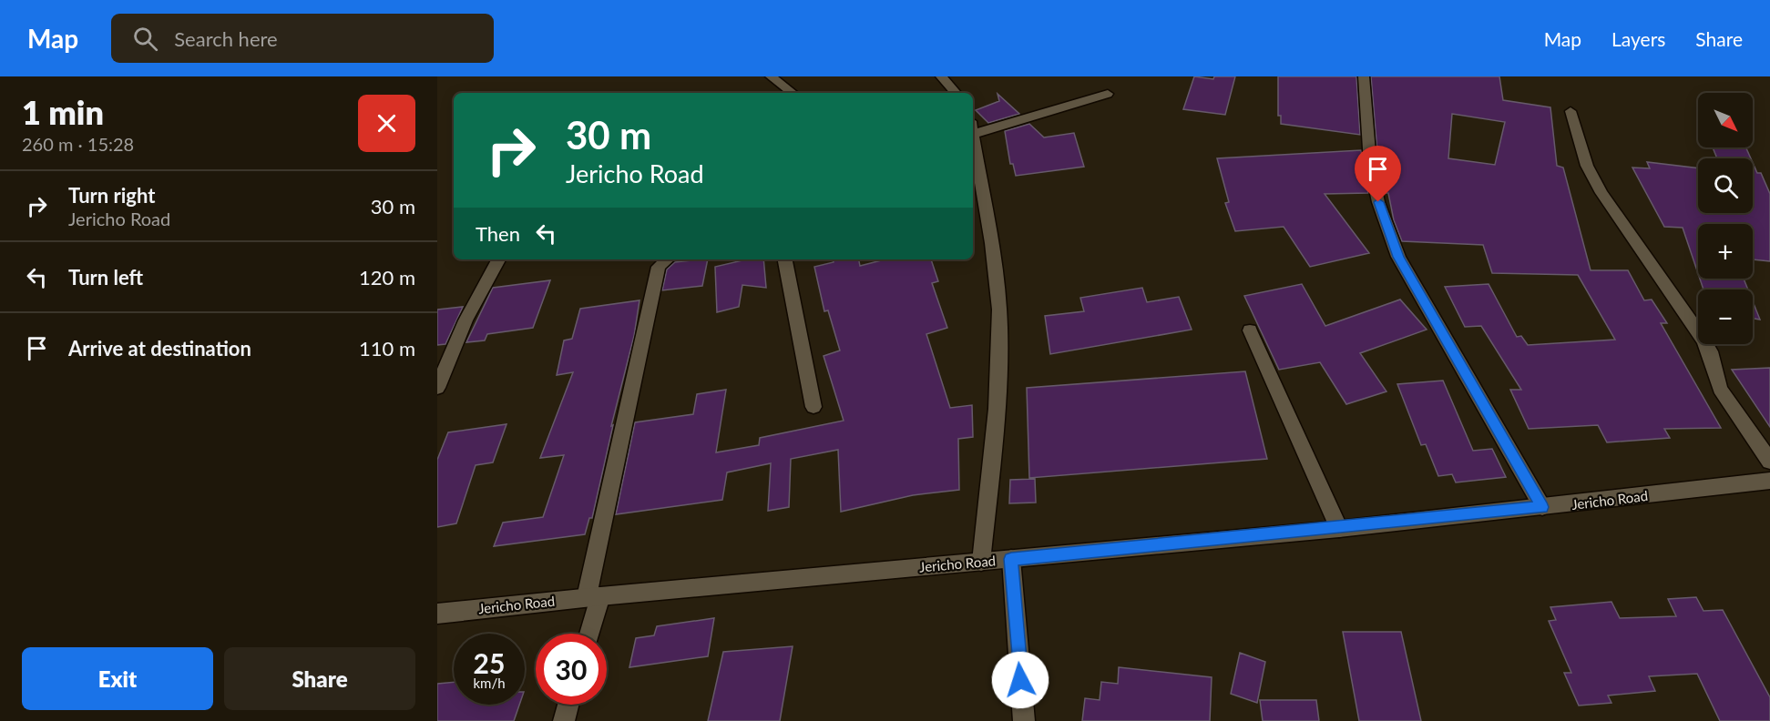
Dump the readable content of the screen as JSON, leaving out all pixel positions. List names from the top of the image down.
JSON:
{
  "streets": {
    "street": ["Jericho Road"]
  },
  "north": "bottom right",
  "page": {
    "header": "Map",
    "search": "Search here",
    "nav": ["Map", "Layers", "Share"],
    "heading": ["1 min", "260 m · 15:28"],
    "map_buttons": ["+", "−"],
    "turn": ["30 m", "Jericho Road"],
    "list": [
      {
        "name": "Turn right",
        "note": "Jericho Road",
        "value": "30 m"
      },
      {
        "name": "Turn left",
        "value": "120 m"
      },
      {
        "name": "Arrive at destination",
        "value": "110 m"
      }
    ],
    "then": "Then",
    "speed": "25 km/h",
    "limit": "30",
    "buttons": ["Exit", "Share"]
  }
}
